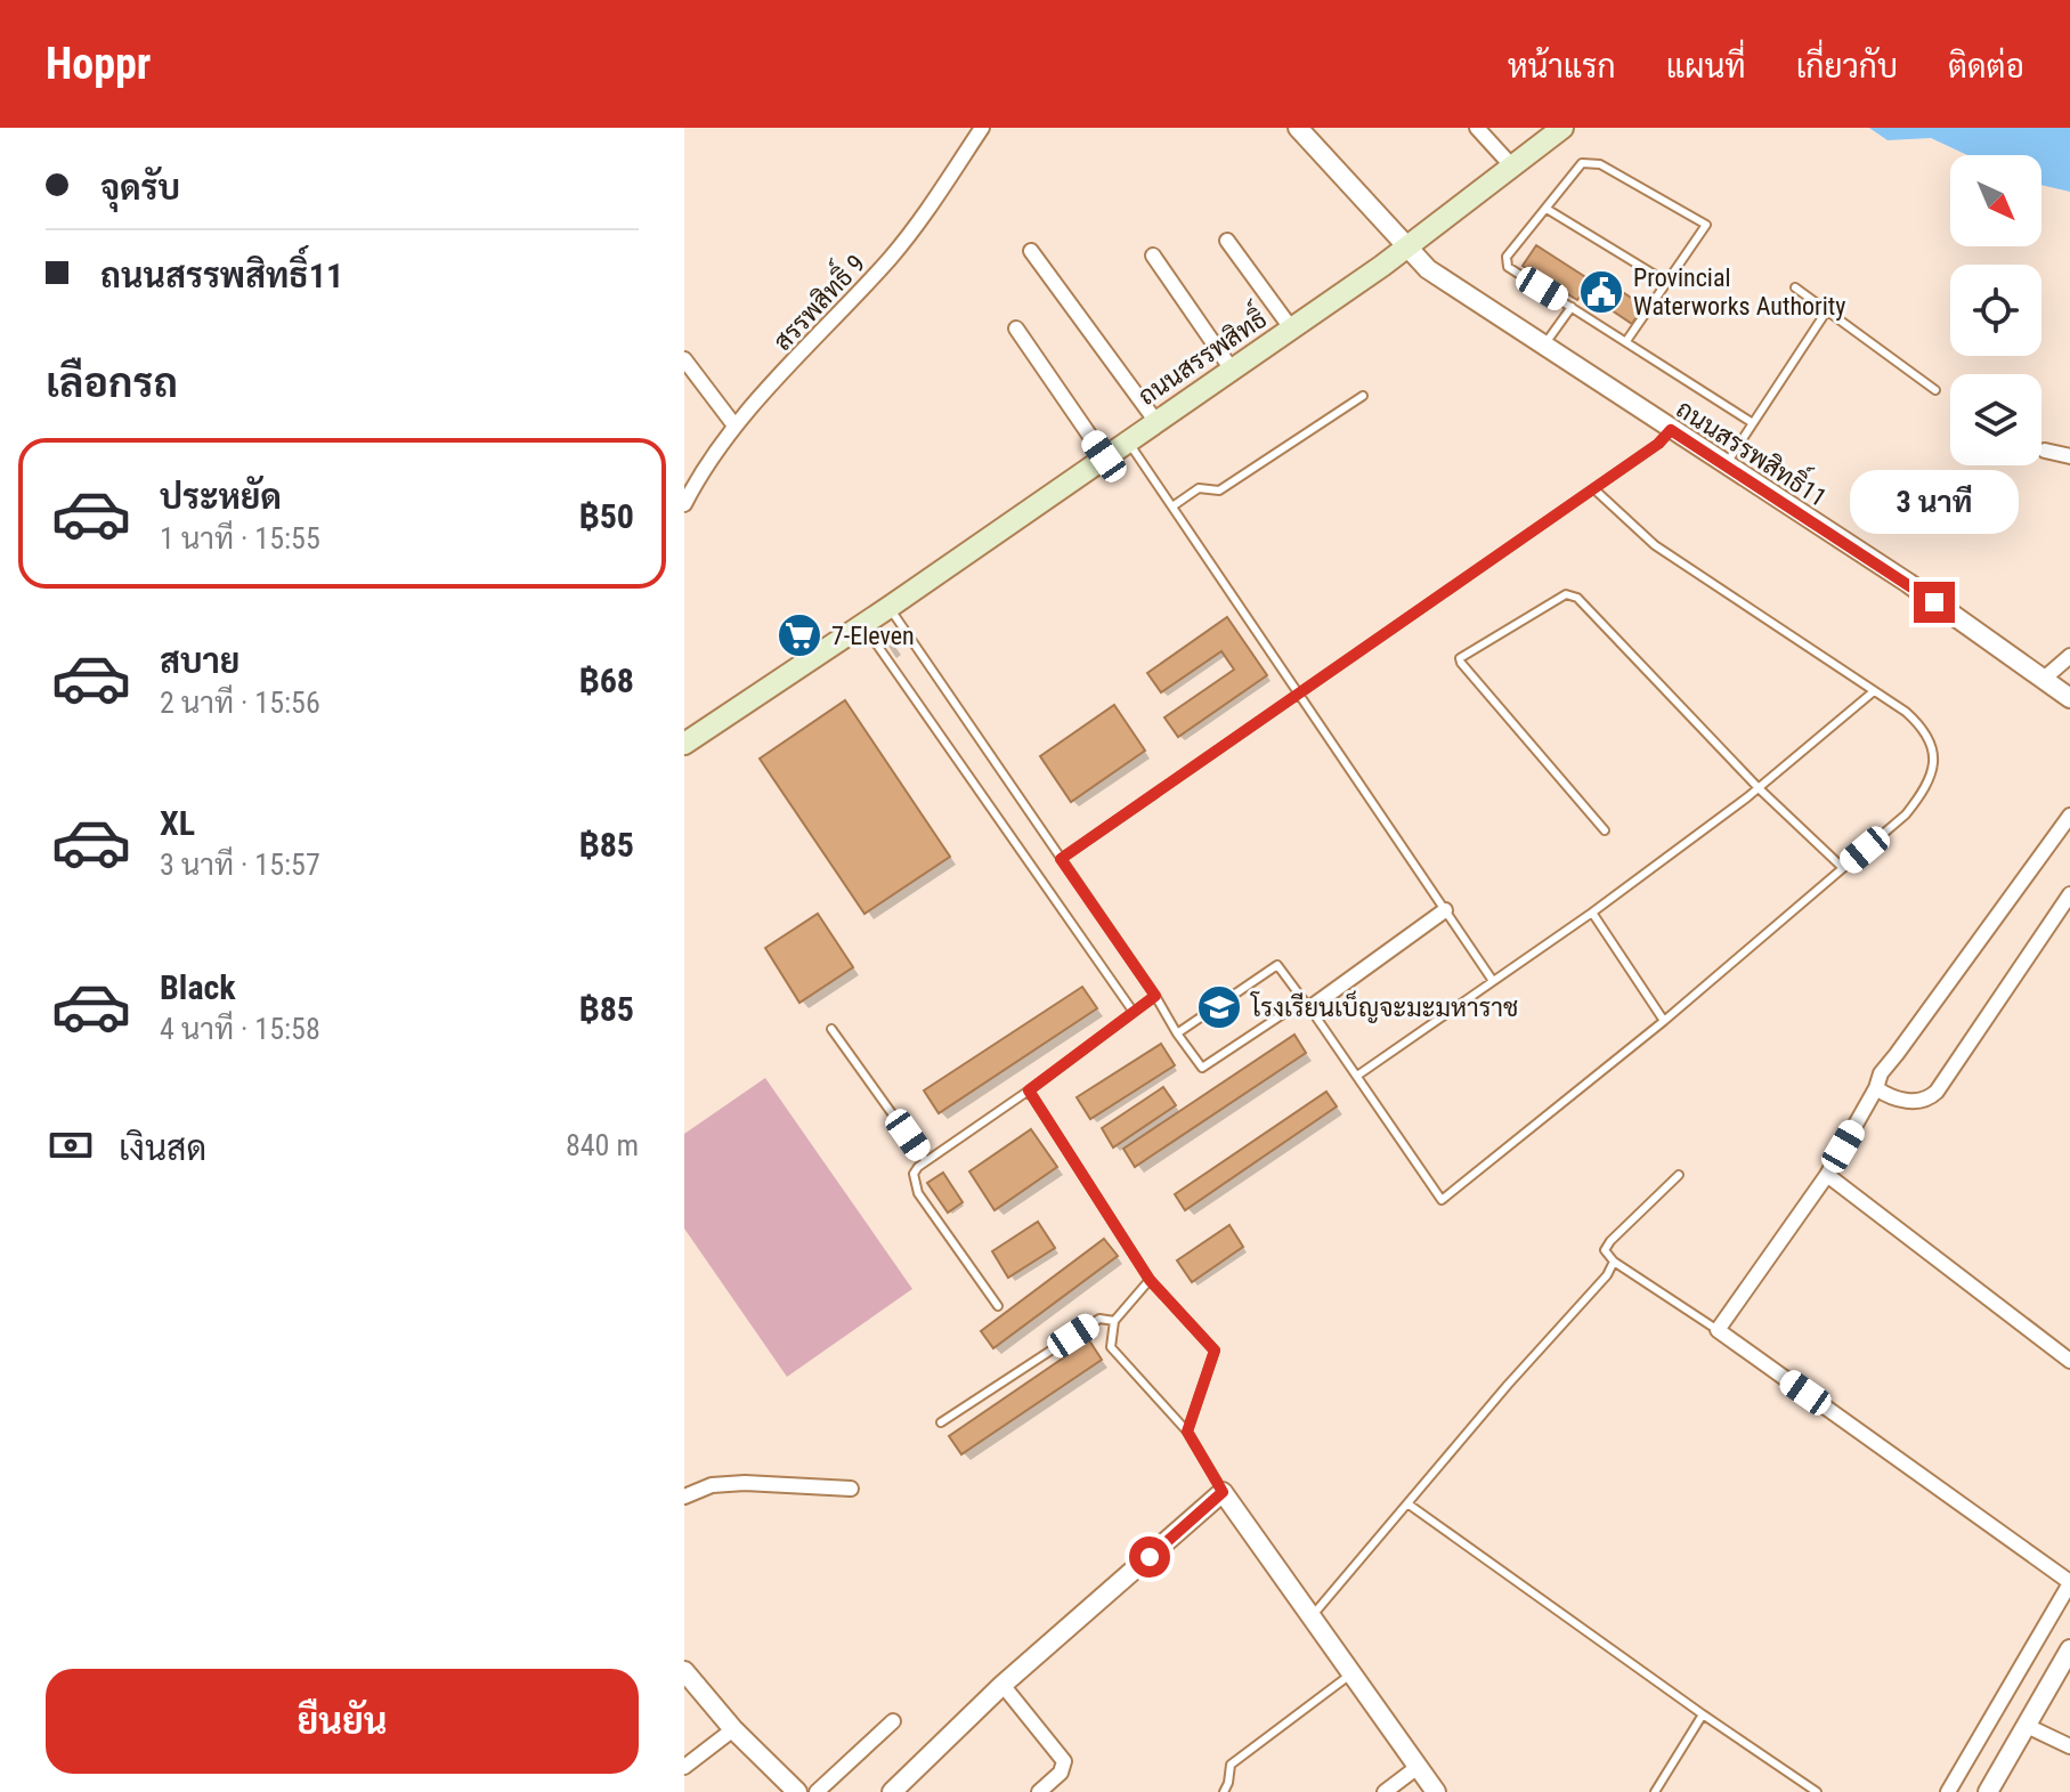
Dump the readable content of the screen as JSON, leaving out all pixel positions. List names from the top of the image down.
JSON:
{
  "streets": {
    "main road": ["ถนนสรรพสิทธิ์"],
    "street": ["สรรพสิทธิ์ 9", "ถนนสรรพสิทธิ์11"]
  },
  "crossings": [
    ["ถนนสรรพสิทธิ์", "ถนนสรรพสิทธิ์11"]
  ],
  "places": {
    "public building": ["Provincial Waterworks Authority"],
    "supermarket": ["7-Eleven"],
    "school or university": ["โรงเรียนเบ็ญจะมะมหาราช"]
  },
  "north": "bottom right",
  "page": {
    "header": "Hoppr",
    "nav": [
      "หน้าแรก",
      "แผนที่",
      "เกี่ยวกับ",
      "ติดต่อ"
    ],
    "banner": ["จุดรับ", "ถนนสรรพสิทธิ์11"],
    "heading": "เลือกรถ",
    "list": [
      {
        "name": "ประหยัด",
        "note": "1 นาที · 15:55",
        "value": "฿50"
      },
      {
        "name": "สบาย",
        "note": "2 นาที · 15:56",
        "value": "฿68"
      },
      {
        "name": "XL",
        "note": "3 นาที · 15:57",
        "value": "฿85"
      },
      {
        "name": "Black",
        "note": "4 นาที · 15:58",
        "value": "฿85"
      }
    ],
    "bubble": "3 นาที",
    "pay": ["เงินสด", "840 m"],
    "buttons": "ยืนยัน"
  }
}
